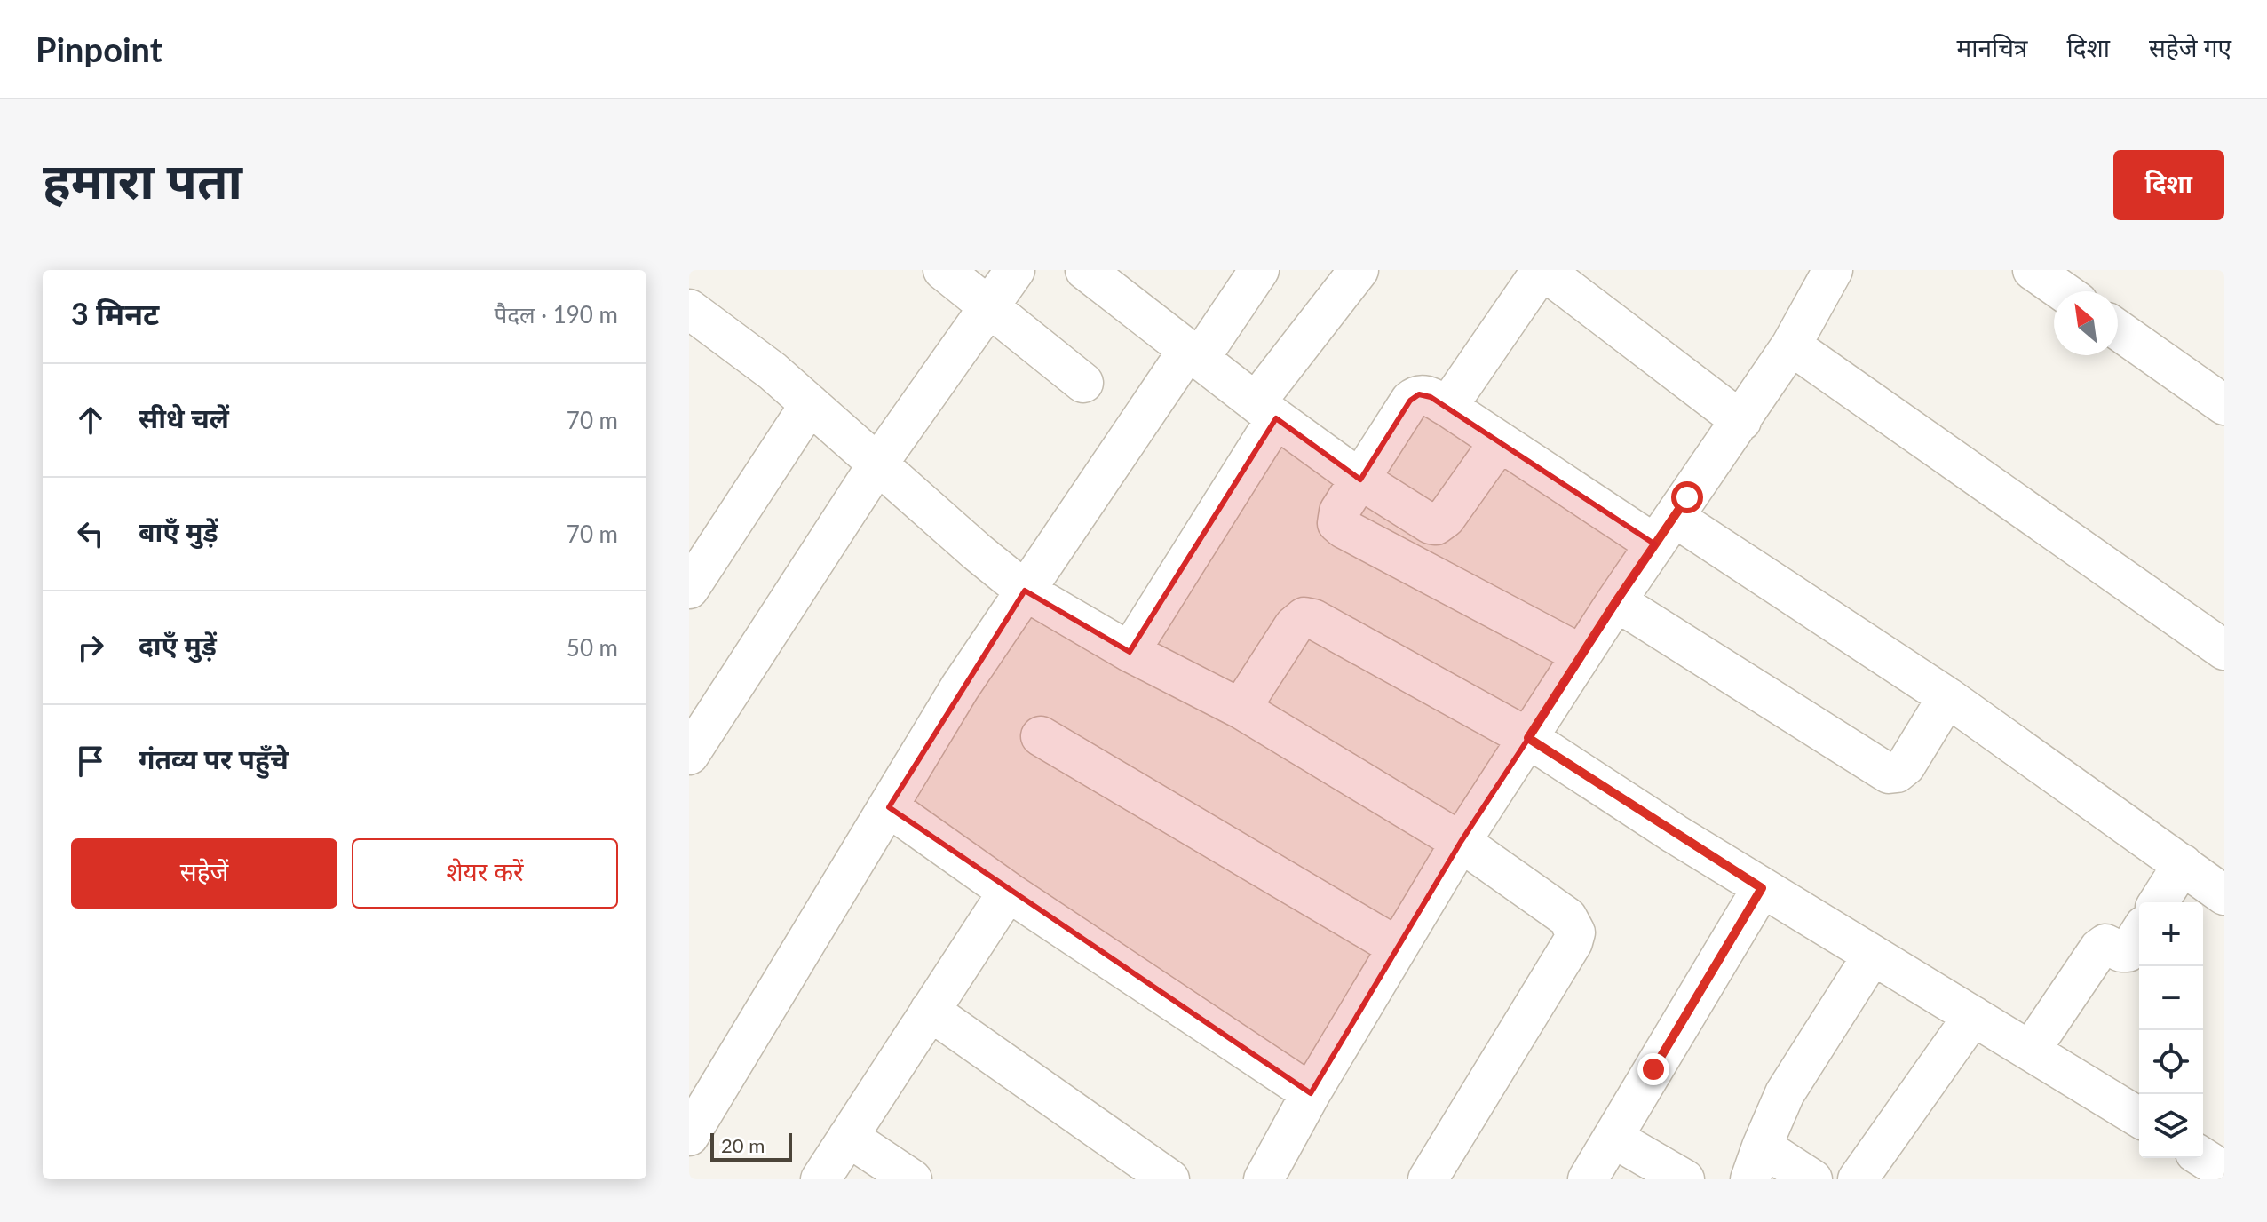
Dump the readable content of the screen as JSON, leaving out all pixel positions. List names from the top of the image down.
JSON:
{
  "scale_bar": "20 m",
  "north": "top left",
  "page": {
    "header": "Pinpoint",
    "nav": ["मानचित्र", "दिशा", "सहेजे गए"],
    "title": "हमारा पता",
    "buttons": [
      "दिशा",
      ["सहेजें", "शेयर करें"]
    ],
    "heading": ["3 मिनट", "पैदल · 190 m"],
    "list": [
      ["सीधे चलें", "70 m"],
      ["बाएँ मुड़ें", "70 m"],
      ["दाएँ मुड़ें", "50 m"],
      "गंतव्य पर पहुँचे"
    ],
    "map_buttons": ["+", "−"],
    "scale": "20 m"
  }
}
